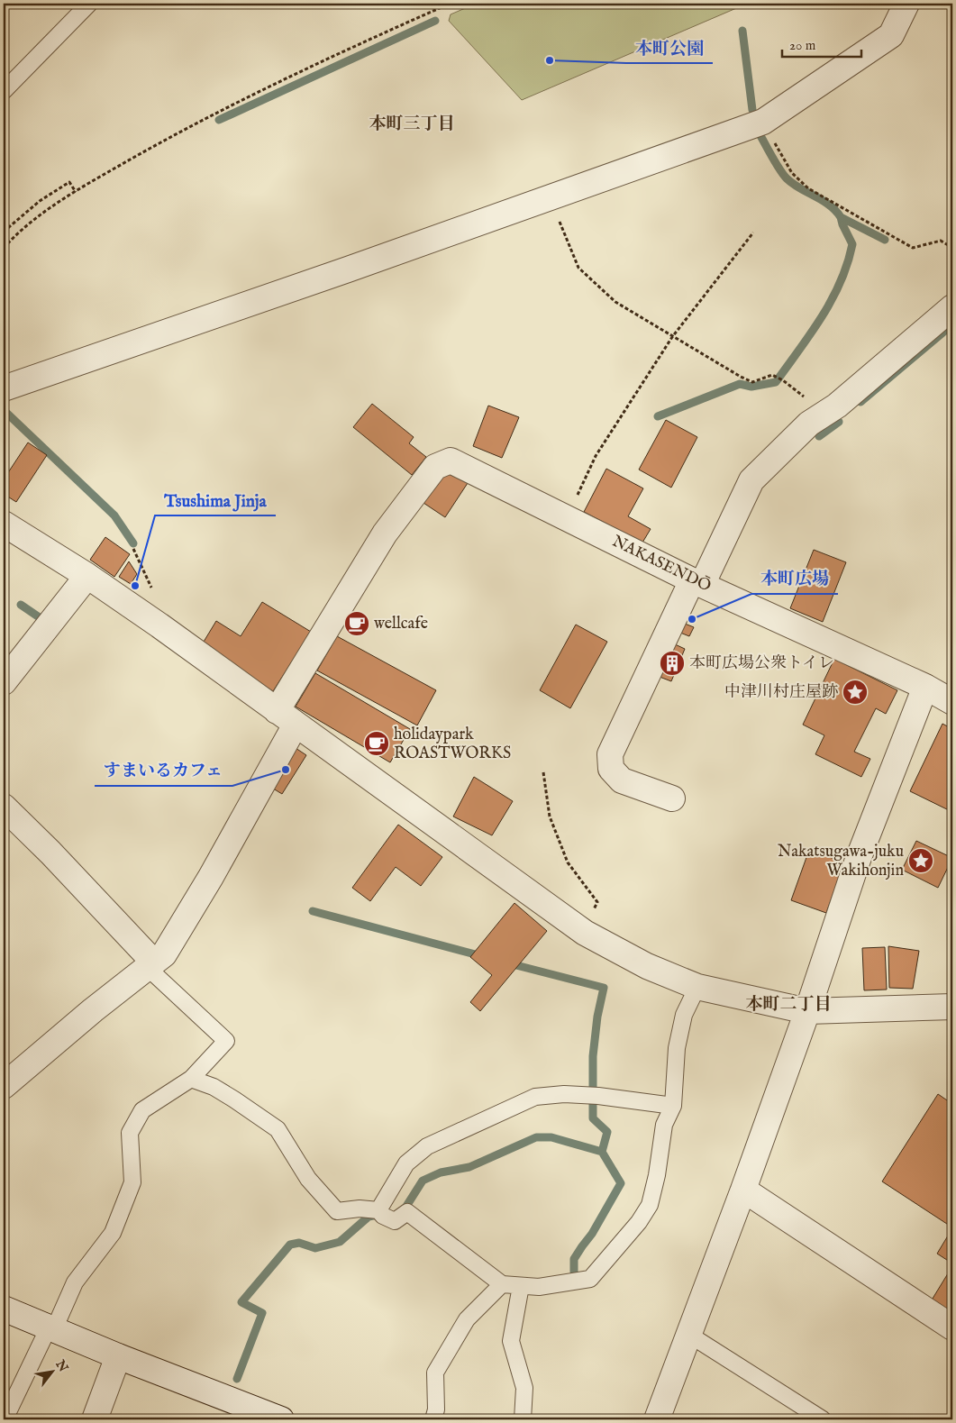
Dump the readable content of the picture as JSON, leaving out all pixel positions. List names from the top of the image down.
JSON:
{
  "streets": {
    "street": ["NAKASENDŌ"]
  },
  "districts": ["本町三丁目", "本町二丁目"],
  "places": {
    "other": [
      "本町公園",
      "Tsushima Jinja",
      "本町広場",
      "すまいるカフェ"
    ],
    "cafe": ["wellcafe", "holidaypark ROASTWORKS"],
    "building": ["本町広場公衆トイレ"],
    "place": ["中津川村庄屋跡", "Nakatsugawa-juku Wakihonjin"]
  },
  "scale_bar": "20 m",
  "north": "top right"
}
